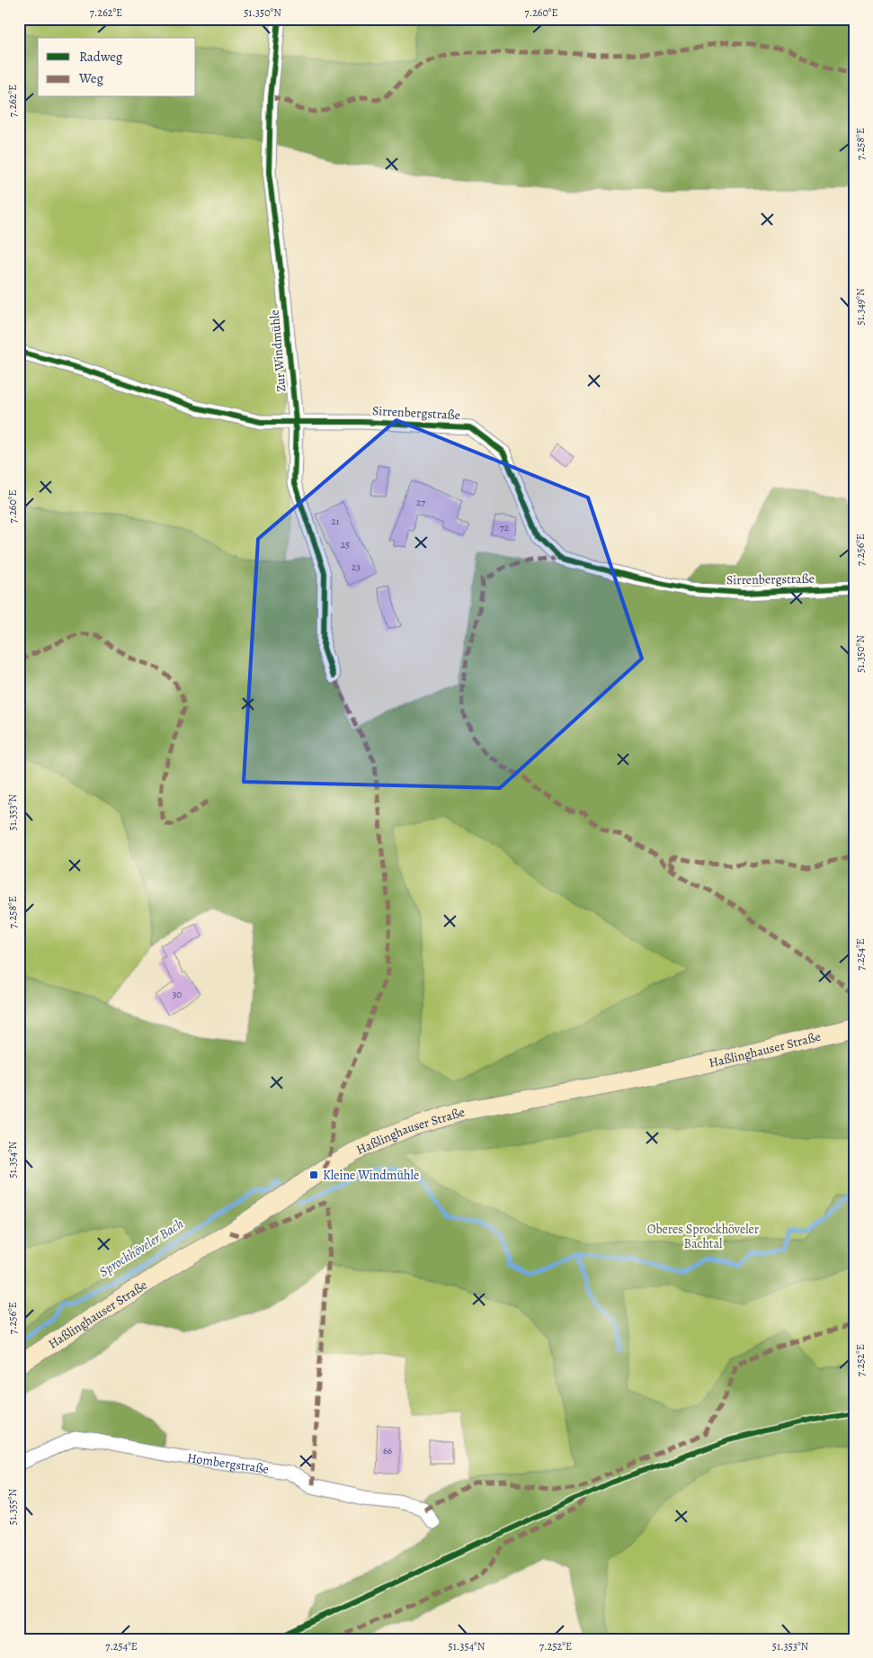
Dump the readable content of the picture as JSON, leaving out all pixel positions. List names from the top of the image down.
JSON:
{
  "streets": {
    "main road": ["Haßlinghauser Straße"],
    "street": ["Zur Windmühle", "Sirrenbergstraße", "Hombergstraße"]
  },
  "crossings": [
    ["Zur Windmühle", "Sirrenbergstraße"]
  ],
  "water": ["Sprockhöveler Bach"],
  "parks": ["Oberes Sprockhöveler Bachtal"],
  "places": {
    "transit": ["Kleine Windmühle"]
  },
  "house_numbers": [
    "27",
    "21",
    "72",
    "25",
    "23",
    "30",
    "66"
  ],
  "legend": ["Radweg", "Weg"],
  "coordinates": [
    "7.262°E",
    "51.350°N",
    "7.260°E",
    "7.258°E",
    "51.349°N",
    "7.256°E",
    "51.353°N",
    "7.254°E",
    "51.354°N",
    "7.252°E",
    "51.355°N"
  ]
}
